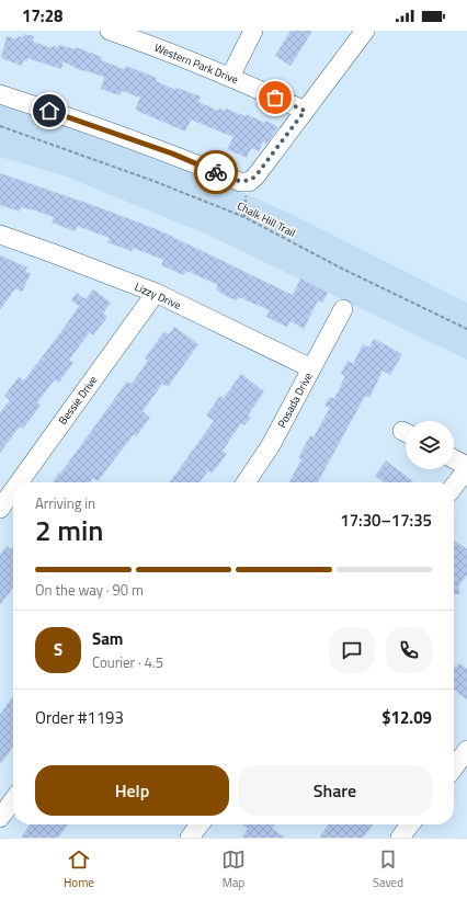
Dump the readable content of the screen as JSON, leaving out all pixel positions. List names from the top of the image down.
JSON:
{
  "streets": {
    "street": [
      "Western Park Drive",
      "Lizzy Drive",
      "Bessie Drive",
      "Posada Drive"
    ],
    "path": ["Chalk Hill Trail"]
  },
  "crossings": [
    ["Lizzy Drive", "Bessie Drive"],
    ["Lizzy Drive", "Posada Drive"]
  ],
  "page": {
    "status": "17:28",
    "heading": ["2 min", "Arriving in", "17:30–17:35"],
    "panel": [
      "Sam",
      "Courier · 4.5",
      "Order #1193",
      "$12.09"
    ],
    "bar": "On the way · 90 m",
    "round": "S",
    "buttons": ["Help", "Share"],
    "tabs": ["Home", "Map", "Saved"]
  }
}
